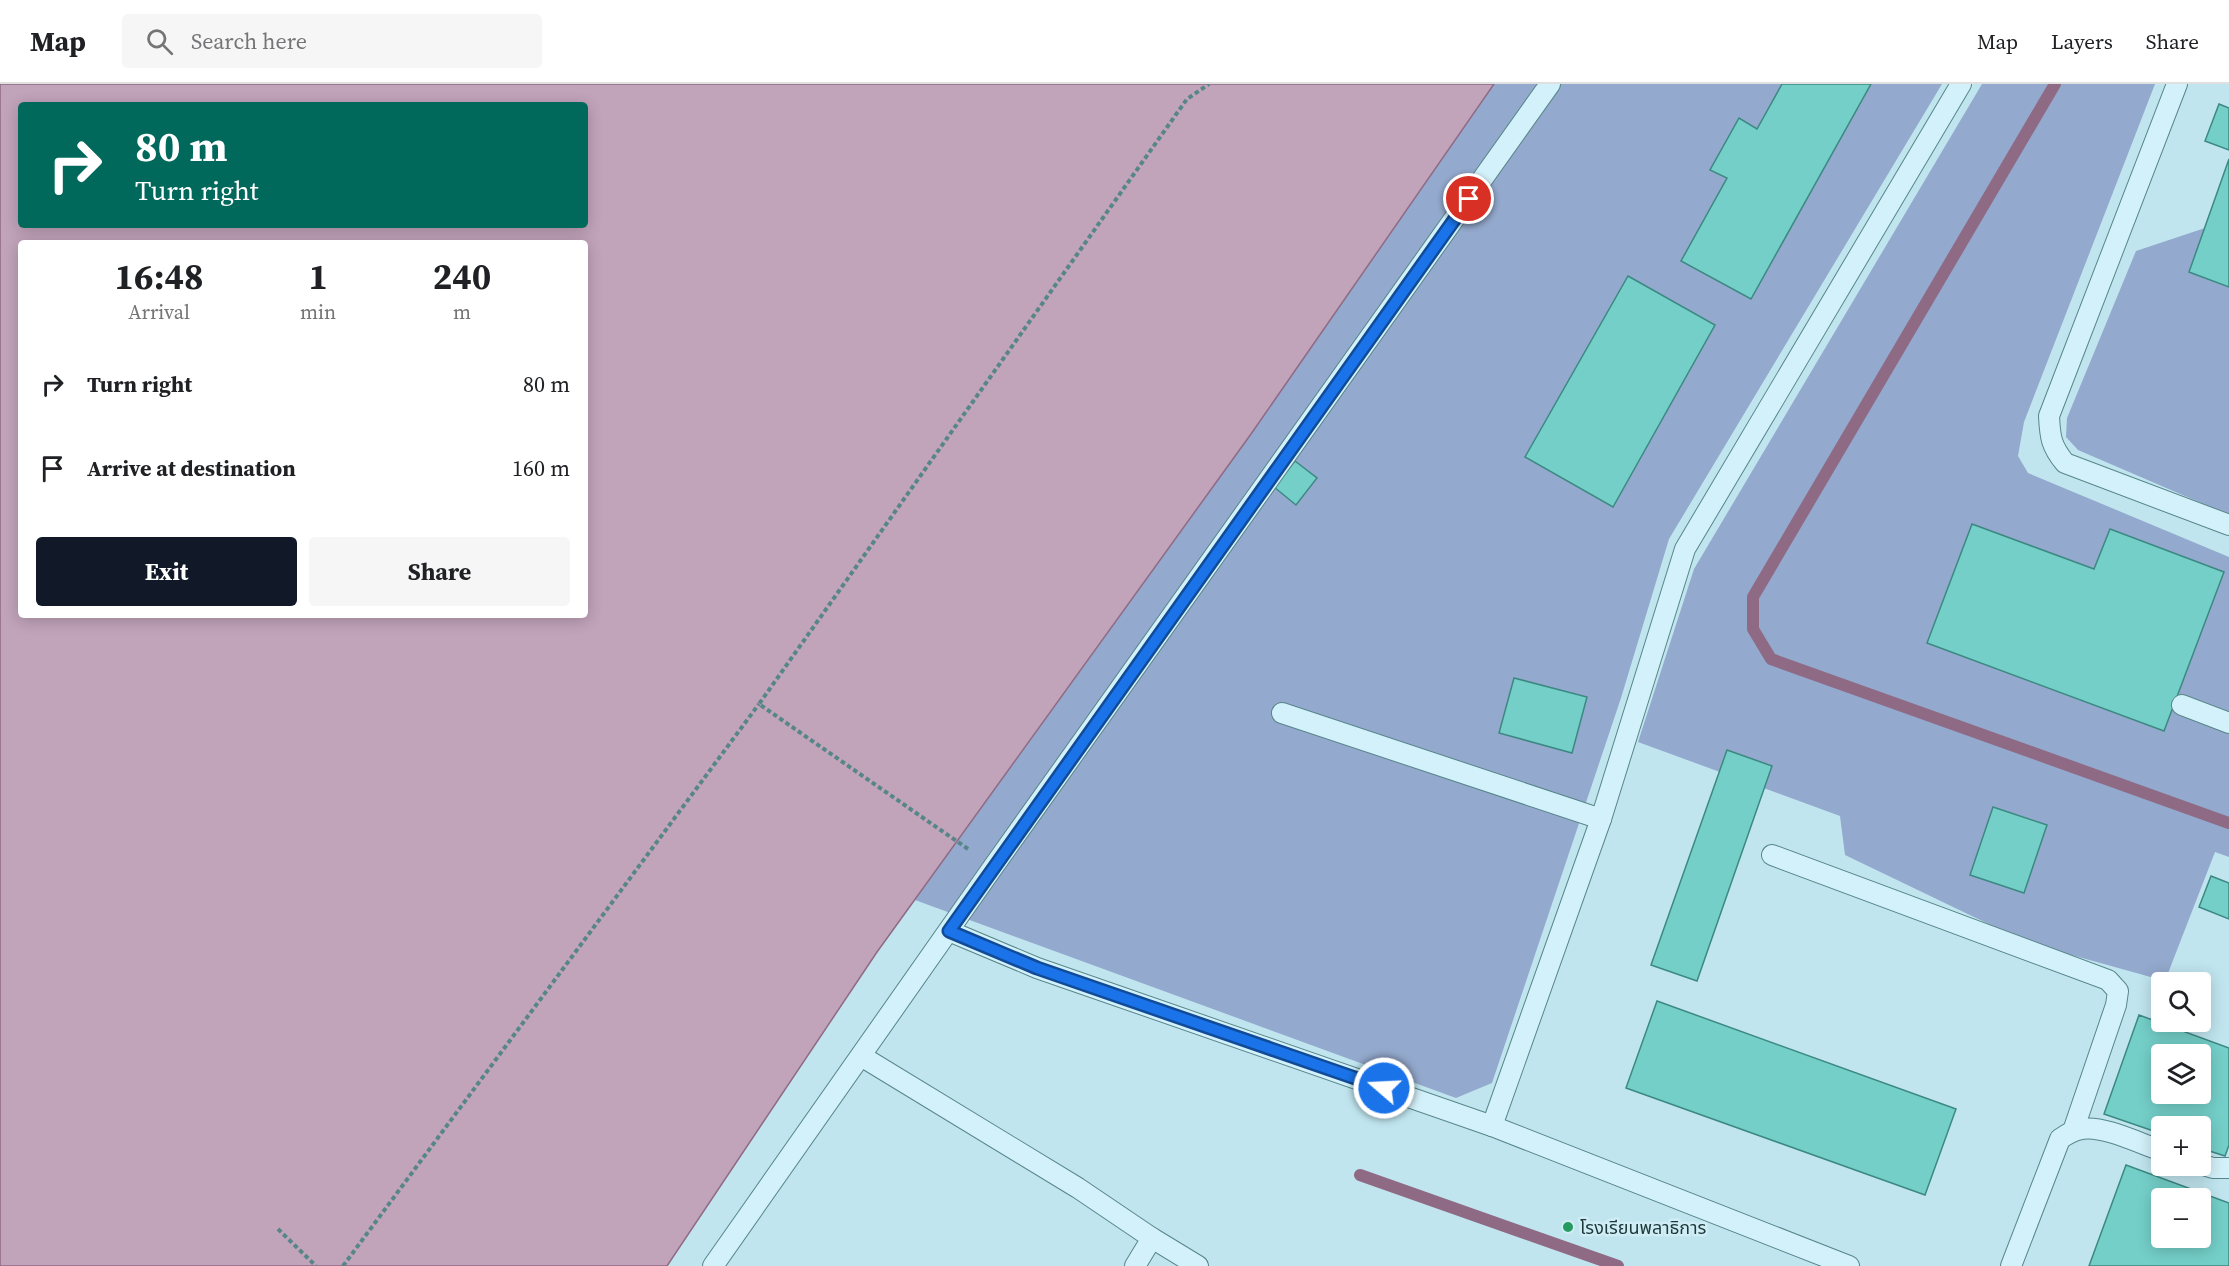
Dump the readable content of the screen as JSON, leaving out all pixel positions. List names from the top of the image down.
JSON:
{
  "places": ["โรงเรียนพลาธิการ"],
  "page": {
    "header": "Map",
    "search": "Search here",
    "nav": ["Map", "Layers", "Share"],
    "turn": ["80 m", "Turn right"],
    "eta": [
      "16:48",
      "Arrival",
      "1",
      "min",
      "240",
      "m"
    ],
    "list": [
      {
        "name": "Turn right",
        "value": "80 m"
      },
      {
        "name": "Arrive at destination",
        "value": "160 m"
      }
    ],
    "buttons": ["Exit", "Share"],
    "map_buttons": ["+", "−"]
  }
}
